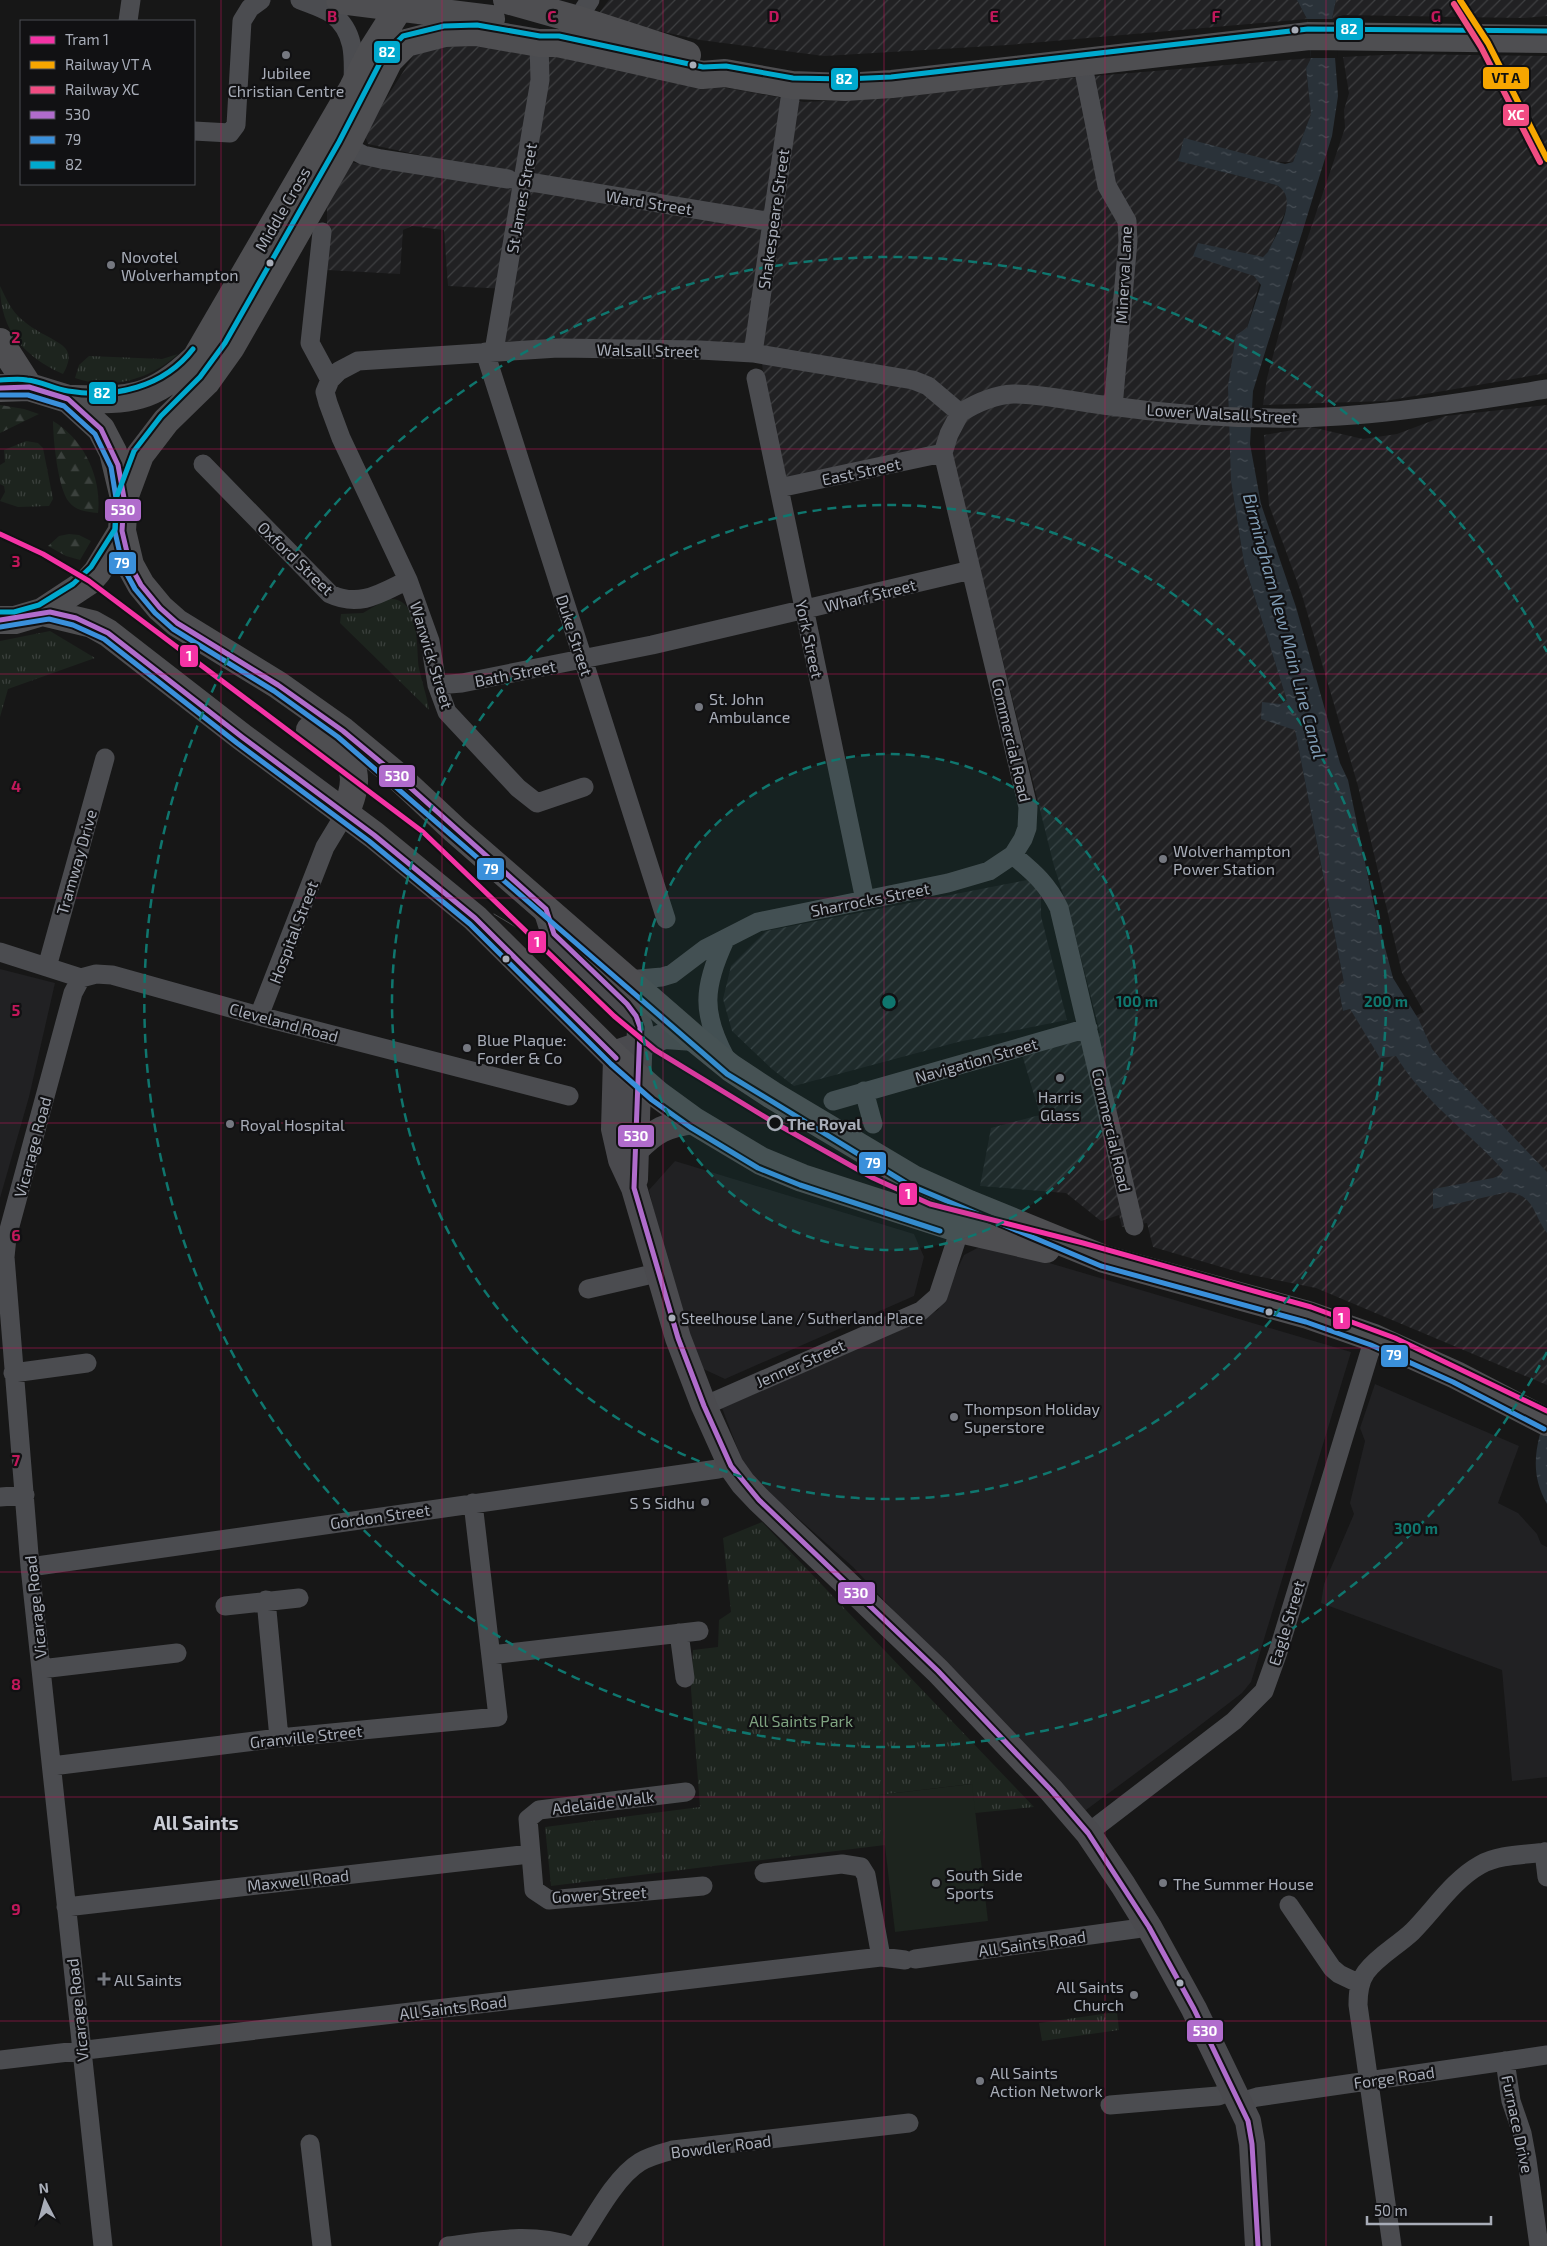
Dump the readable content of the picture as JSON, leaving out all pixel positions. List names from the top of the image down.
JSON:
{
  "streets": {
    "highway": ["Middle Cross"],
    "street": [
      "St James Street",
      "Ward Street",
      "Shakespeare Street",
      "Minerva Lane",
      "Walsall Street",
      "Lower Walsall Street",
      "East Street",
      "Oxford Street",
      "Wharf Street",
      "Duke Street",
      "York Street",
      "Warwick Street",
      "Bath Street",
      "Commercial Road",
      "Tramway Drive",
      "Sharrocks Street",
      "Hospital Street",
      "Cleveland Road",
      "Navigation Street",
      "Vicarage Road",
      "Jenner Street",
      "Gordon Street",
      "Eagle Street",
      "Granville Street",
      "Adelaide Walk",
      "Maxwell Road",
      "Gower Street",
      "All Saints Road",
      "Forge Road",
      "Furnace Drive",
      "Bowdler Road"
    ]
  },
  "crossings": [
    ["St James Street", "Ward Street"],
    ["St James Street", "Walsall Street"],
    ["St James Street", "Duke Street"],
    ["Ward Street", "Middle Cross"],
    ["Ward Street", "Shakespeare Street"],
    ["Shakespeare Street", "Walsall Street"],
    ["Minerva Lane", "Lower Walsall Street"],
    ["Walsall Street", "Lower Walsall Street"],
    ["Walsall Street", "Duke Street"],
    ["Walsall Street", "Warwick Street"],
    ["East Street", "York Street"],
    ["East Street", "Commercial Road"],
    ["Oxford Street", "Warwick Street"],
    ["Wharf Street", "York Street"],
    ["Wharf Street", "Bath Street"],
    ["Wharf Street", "Commercial Road"],
    ["Duke Street", "Bath Street"],
    ["York Street", "Sharrocks Street"],
    ["Warwick Street", "Bath Street"],
    ["Commercial Road", "Sharrocks Street"],
    ["Commercial Road", "Navigation Street"],
    ["Tramway Drive", "Cleveland Road"],
    ["Hospital Street", "Cleveland Road"],
    ["Cleveland Road", "Vicarage Road"],
    ["Vicarage Road", "Gordon Street"],
    ["Vicarage Road", "Granville Street"],
    ["Vicarage Road", "Maxwell Road"],
    ["Vicarage Road", "All Saints Road"],
    ["Gordon Street", "Granville Street"],
    ["Adelaide Walk", "Maxwell Road"],
    ["Adelaide Walk", "Gower Street"],
    ["Maxwell Road", "Gower Street"],
    ["Forge Road", "Furnace Drive"]
  ],
  "districts": ["All Saints"],
  "water": ["Birmingham New Main Line Canal"],
  "parks": ["All Saints Park"],
  "places": {
    "other": [
      "Jubilee Christian Centre",
      "Novotel Wolverhampton",
      "St. John Ambulance",
      "Wolverhampton Power Station",
      "Blue Plaque: Forder & Co",
      "Harris Glass",
      "The Royal",
      "Royal Hospital",
      "Steelhouse Lane / Sutherland Place",
      "Thompson Holiday Superstore",
      "S S Sidhu",
      "South Side Sports",
      "The Summer House",
      "All Saints Church",
      "All Saints Action Network"
    ],
    "health": ["All Saints"]
  },
  "lines": [
    "rail line XC",
    "transit line 82",
    "transit line 530",
    "transit line 79",
    "tram line 1"
  ],
  "legend": [
    "Tram 1",
    "Railway VT A",
    "Railway XC",
    "530",
    "79",
    "82"
  ],
  "scale_bar": "50 m",
  "north": "top",
  "grid": {
    "columns": [
      "B",
      "C",
      "D",
      "E",
      "F",
      "G"
    ],
    "rows": [
      "2",
      "3",
      "4",
      "5",
      "6",
      "7",
      "8",
      "9"
    ]
  },
  "rings": ["100 m", "200 m", "300 m"]
}
